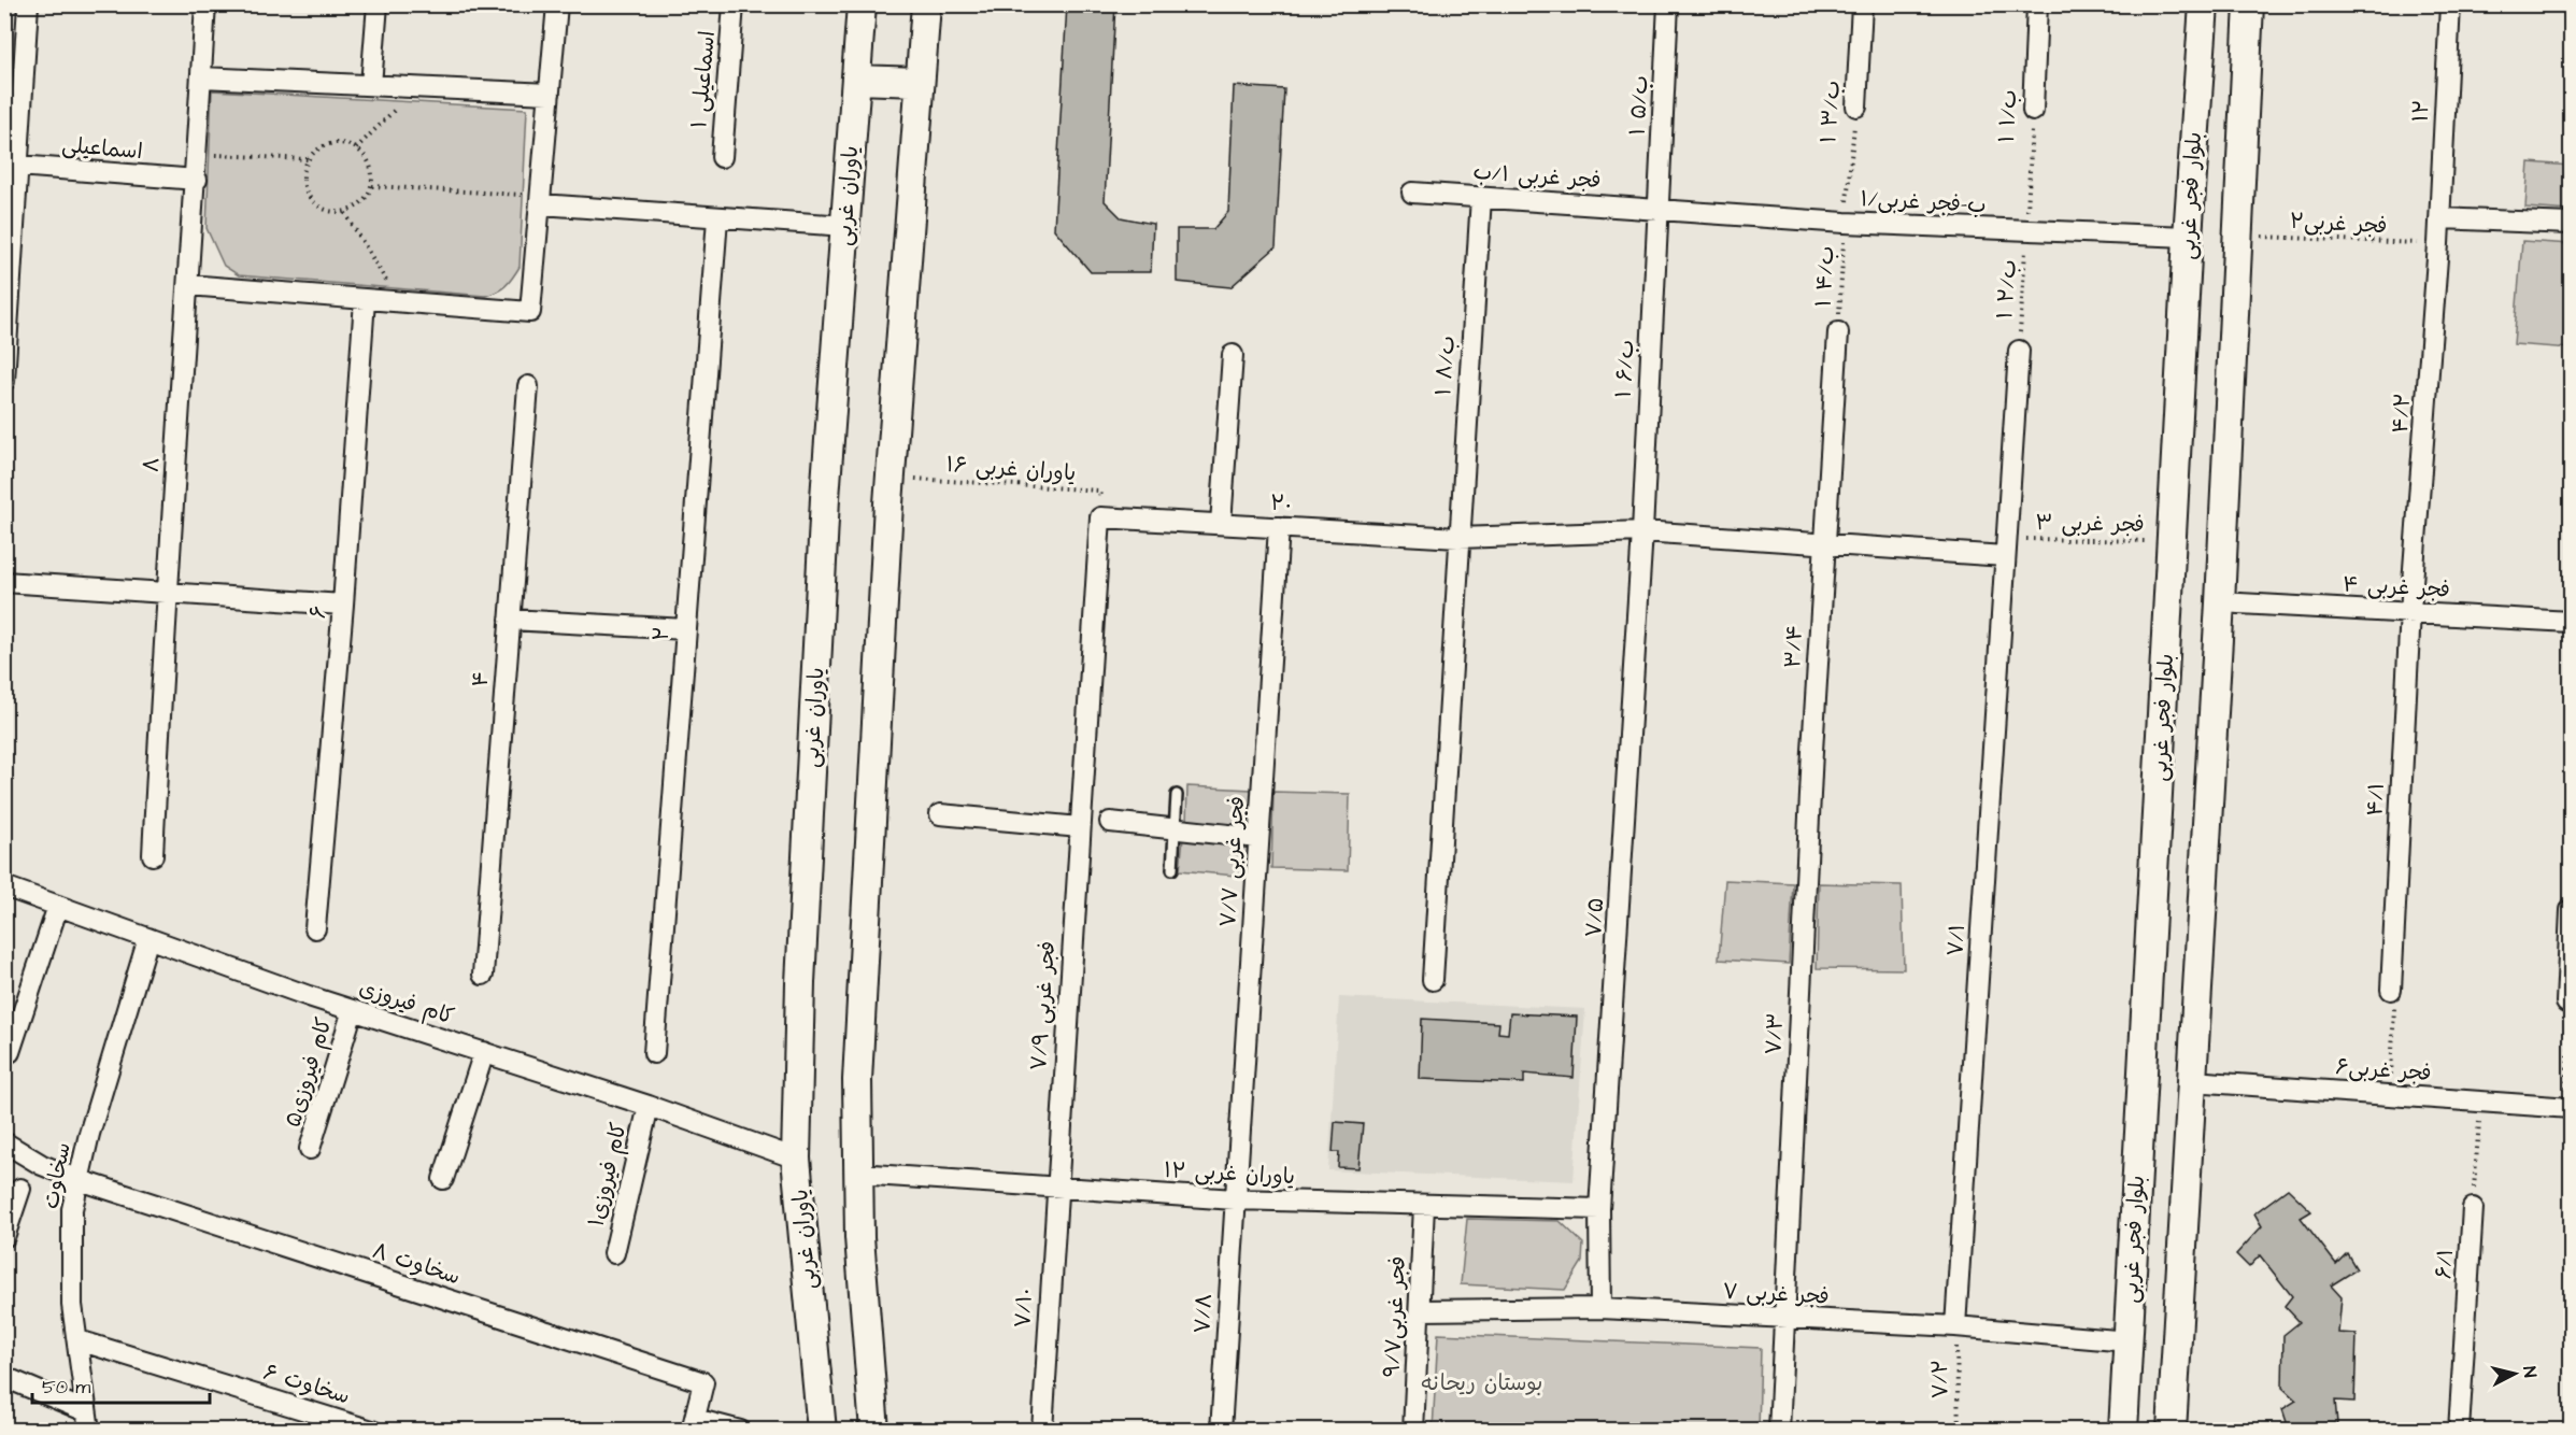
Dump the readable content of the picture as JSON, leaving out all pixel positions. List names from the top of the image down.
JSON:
{
  "streets": {
    "main road": ["یاوران غربی", "بلوار فجر غربی"],
    "street": [
      "اسماعیلی ۱",
      "۱ ب/۵",
      "۱۲",
      "۱ ب/۳",
      "۱ ب/۱",
      "اسماعیلی",
      "فجر غربی ۱/ب",
      "۱/ب-فجر غربی",
      "۱ ب/۸",
      "۱ ب/۶",
      "۴/۲",
      "۸",
      "۲۰",
      "۴ فجر غربی",
      "۶",
      "۲",
      "۳/۴",
      "۴",
      "۴/۱",
      "۷/۷ فجر غربی",
      "۷/۵",
      "۷/۱",
      "کام فیروزی",
      "۷/۹ فجر غربی",
      "۷/۳",
      "فجر غربی۶",
      "کام فیروزی۵",
      "۱۲ یاوران غربی",
      "کام فیروزی۱",
      "سخاوت",
      "سخاوت ۸",
      "۶/۱",
      "۷ فجر غربی",
      "۷/۱۰",
      "۷/۸",
      "فجر غربی۹/۷",
      "سخاوت ۶"
    ],
    "path": [
      "فجر غربی۲",
      "۱ ب/۴",
      "۱ ب/۲",
      "۱۶ یاوران غربی",
      "۳ فجر غربی",
      "۷/۲"
    ]
  },
  "crossings": [
    ["۱ ب/۵", "فجر غربی ۱/ب"],
    ["۱ ب/۵", "۱/ب-فجر غربی"],
    ["۱ ب/۵", "۱ ب/۶"],
    ["۱۲", "۴/۲"],
    ["۱ ب/۳", "۱/ب-فجر غربی"],
    ["۱ ب/۳", "۱ ب/۴"],
    ["۱ ب/۱", "۱/ب-فجر غربی"],
    ["۱ ب/۱", "۱ ب/۲"],
    ["اسماعیلی", "۸"],
    ["فجر غربی ۱/ب", "۱/ب-فجر غربی"],
    ["فجر غربی ۱/ب", "۱ ب/۸"],
    ["فجر غربی ۱/ب", "۱ ب/۶"],
    ["یاوران غربی", "کام فیروزی"],
    ["بلوار فجر غربی", "۱/ب-فجر غربی"],
    ["بلوار فجر غربی", "۳ فجر غربی"],
    ["بلوار فجر غربی", "۷ فجر غربی"],
    ["۱/ب-فجر غربی", "۱ ب/۴"],
    ["۱/ب-فجر غربی", "۱ ب/۲"],
    ["۱/ب-فجر غربی", "۱ ب/۶"],
    ["فجر غربی۲", "۴/۲"],
    ["۱ ب/۴", "۳/۴"],
    ["۱ ب/۲", "۷/۱"],
    ["۱ ب/۸", "۲۰"],
    ["۱ ب/۶", "۲۰"],
    ["۱ ب/۶", "۷/۵"],
    ["۴/۲", "۴ فجر غربی"],
    ["۴/۲", "۴/۱"],
    ["۱۶ یاوران غربی", "۲۰"],
    ["۱۶ یاوران غربی", "۷/۹ فجر غربی"],
    ["۲۰", "۳ فجر غربی"],
    ["۲۰", "۳/۴"],
    ["۲۰", "۷/۷ فجر غربی"],
    ["۲۰", "۷/۵"],
    ["۲۰", "۷/۱"],
    ["۲۰", "۷/۹ فجر غربی"],
    ["۳ فجر غربی", "۷/۱"],
    ["۴ فجر غربی", "۴/۱"],
    ["۳/۴", "۷/۳"],
    ["۷/۷ فجر غربی", "۱۲ یاوران غربی"],
    ["۷/۷ فجر غربی", "۷/۸"],
    ["۷/۵", "۱۲ یاوران غربی"],
    ["۷/۵", "۷ فجر غربی"],
    ["۷/۱", "۷ فجر غربی"],
    ["۷/۱", "۷/۲"],
    ["کام فیروزی", "کام فیروزی۵"],
    ["کام فیروزی", "کام فیروزی۱"],
    ["کام فیروزی", "سخاوت"],
    ["۷/۹ فجر غربی", "۱۲ یاوران غربی"],
    ["۷/۹ فجر غربی", "۷/۱۰"],
    ["۷/۳", "۷ فجر غربی"],
    ["۱۲ یاوران غربی", "۷/۱۰"],
    ["۱۲ یاوران غربی", "۷/۸"],
    ["۱۲ یاوران غربی", "فجر غربی۹/۷"],
    ["سخاوت", "سخاوت ۸"],
    ["سخاوت", "سخاوت ۶"],
    ["۷ فجر غربی", "فجر غربی۹/۷"],
    ["۷ فجر غربی", "۷/۲"]
  ],
  "parks": ["بوستان ریحانه"],
  "scale_bar": "50 m",
  "north": "right"
}
